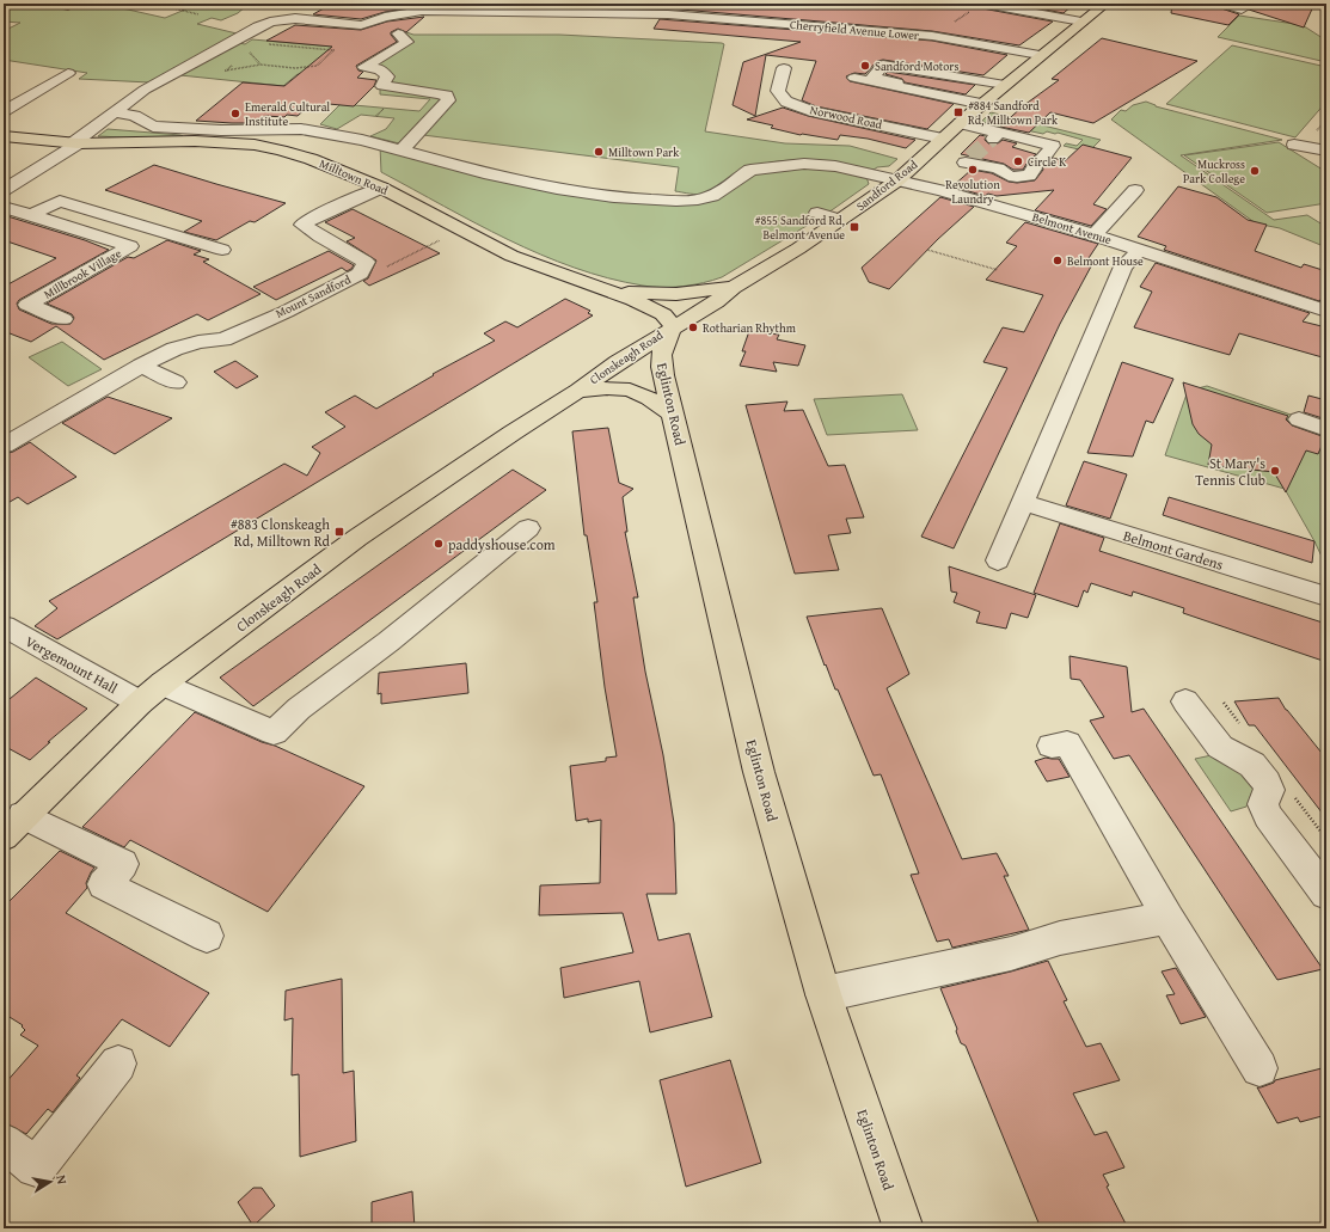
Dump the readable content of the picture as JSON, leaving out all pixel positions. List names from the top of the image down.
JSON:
{
  "streets": {
    "main road": [
      "Milltown Road",
      "Sandford Road",
      "Clonskeagh Road",
      "Eglinton Road"
    ],
    "street": [
      "Cherryfield Avenue Lower",
      "Norwood Road",
      "Belmont Avenue",
      "Millbrook Village",
      "Mount Sandford",
      "Belmont Gardens",
      "Vergemount Hall"
    ]
  },
  "crossings": [
    ["Cherryfield Avenue Lower", "Sandford Road"],
    ["Norwood Road", "Sandford Road"],
    ["Milltown Road", "Sandford Road"],
    ["Milltown Road", "Mount Sandford"],
    ["Milltown Road", "Clonskeagh Road"],
    ["Milltown Road", "Eglinton Road"],
    ["Sandford Road", "Belmont Avenue"],
    ["Sandford Road", "Clonskeagh Road"],
    ["Sandford Road", "Eglinton Road"],
    ["Clonskeagh Road", "Eglinton Road"],
    ["Clonskeagh Road", "Vergemount Hall"]
  ],
  "places": {
    "other": [
      "Sandford Motors",
      "Emerald Cultural Institute",
      "Milltown Park",
      "Circle K",
      "Revolution Laundry",
      "Muckross Park College",
      "Belmont House",
      "Rotharian Rhythm",
      "St Mary's Tennis Club",
      "paddyshouse.com"
    ],
    "transit": ["#884 Sandford Rd, Milltown Park", "#855 Sandford Rd, Belmont Avenue", "#883 Clonskeagh Rd, Milltown Rd"]
  },
  "north": "right"
}
